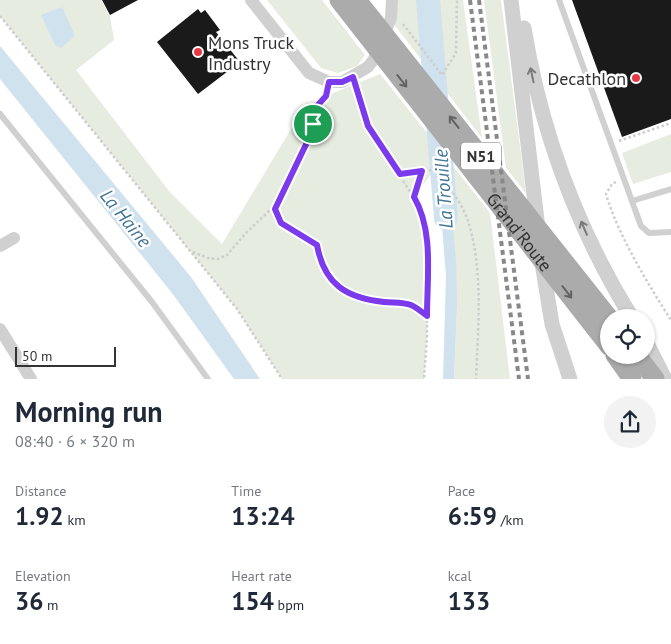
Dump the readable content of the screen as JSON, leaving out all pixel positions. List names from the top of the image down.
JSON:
{
  "streets": {
    "main road": ["N51", "Grand'Route"]
  },
  "water": ["La Trouille", "La Haine"],
  "places": ["Mons Truck Industry", "Decathlon"],
  "scale_bar": "50 m",
  "page": {
    "scale": "50 m",
    "heading": ["Morning run", "08:40 · 6 × 320 m"],
    "stats": [
      ["Distance", "1.92 km"],
      ["Time", "13:24"],
      ["Pace", "6:59 /km"],
      ["Elevation", "36 m"],
      ["Heart rate", "154 bpm"],
      ["kcal", "133"]
    ]
  }
}
